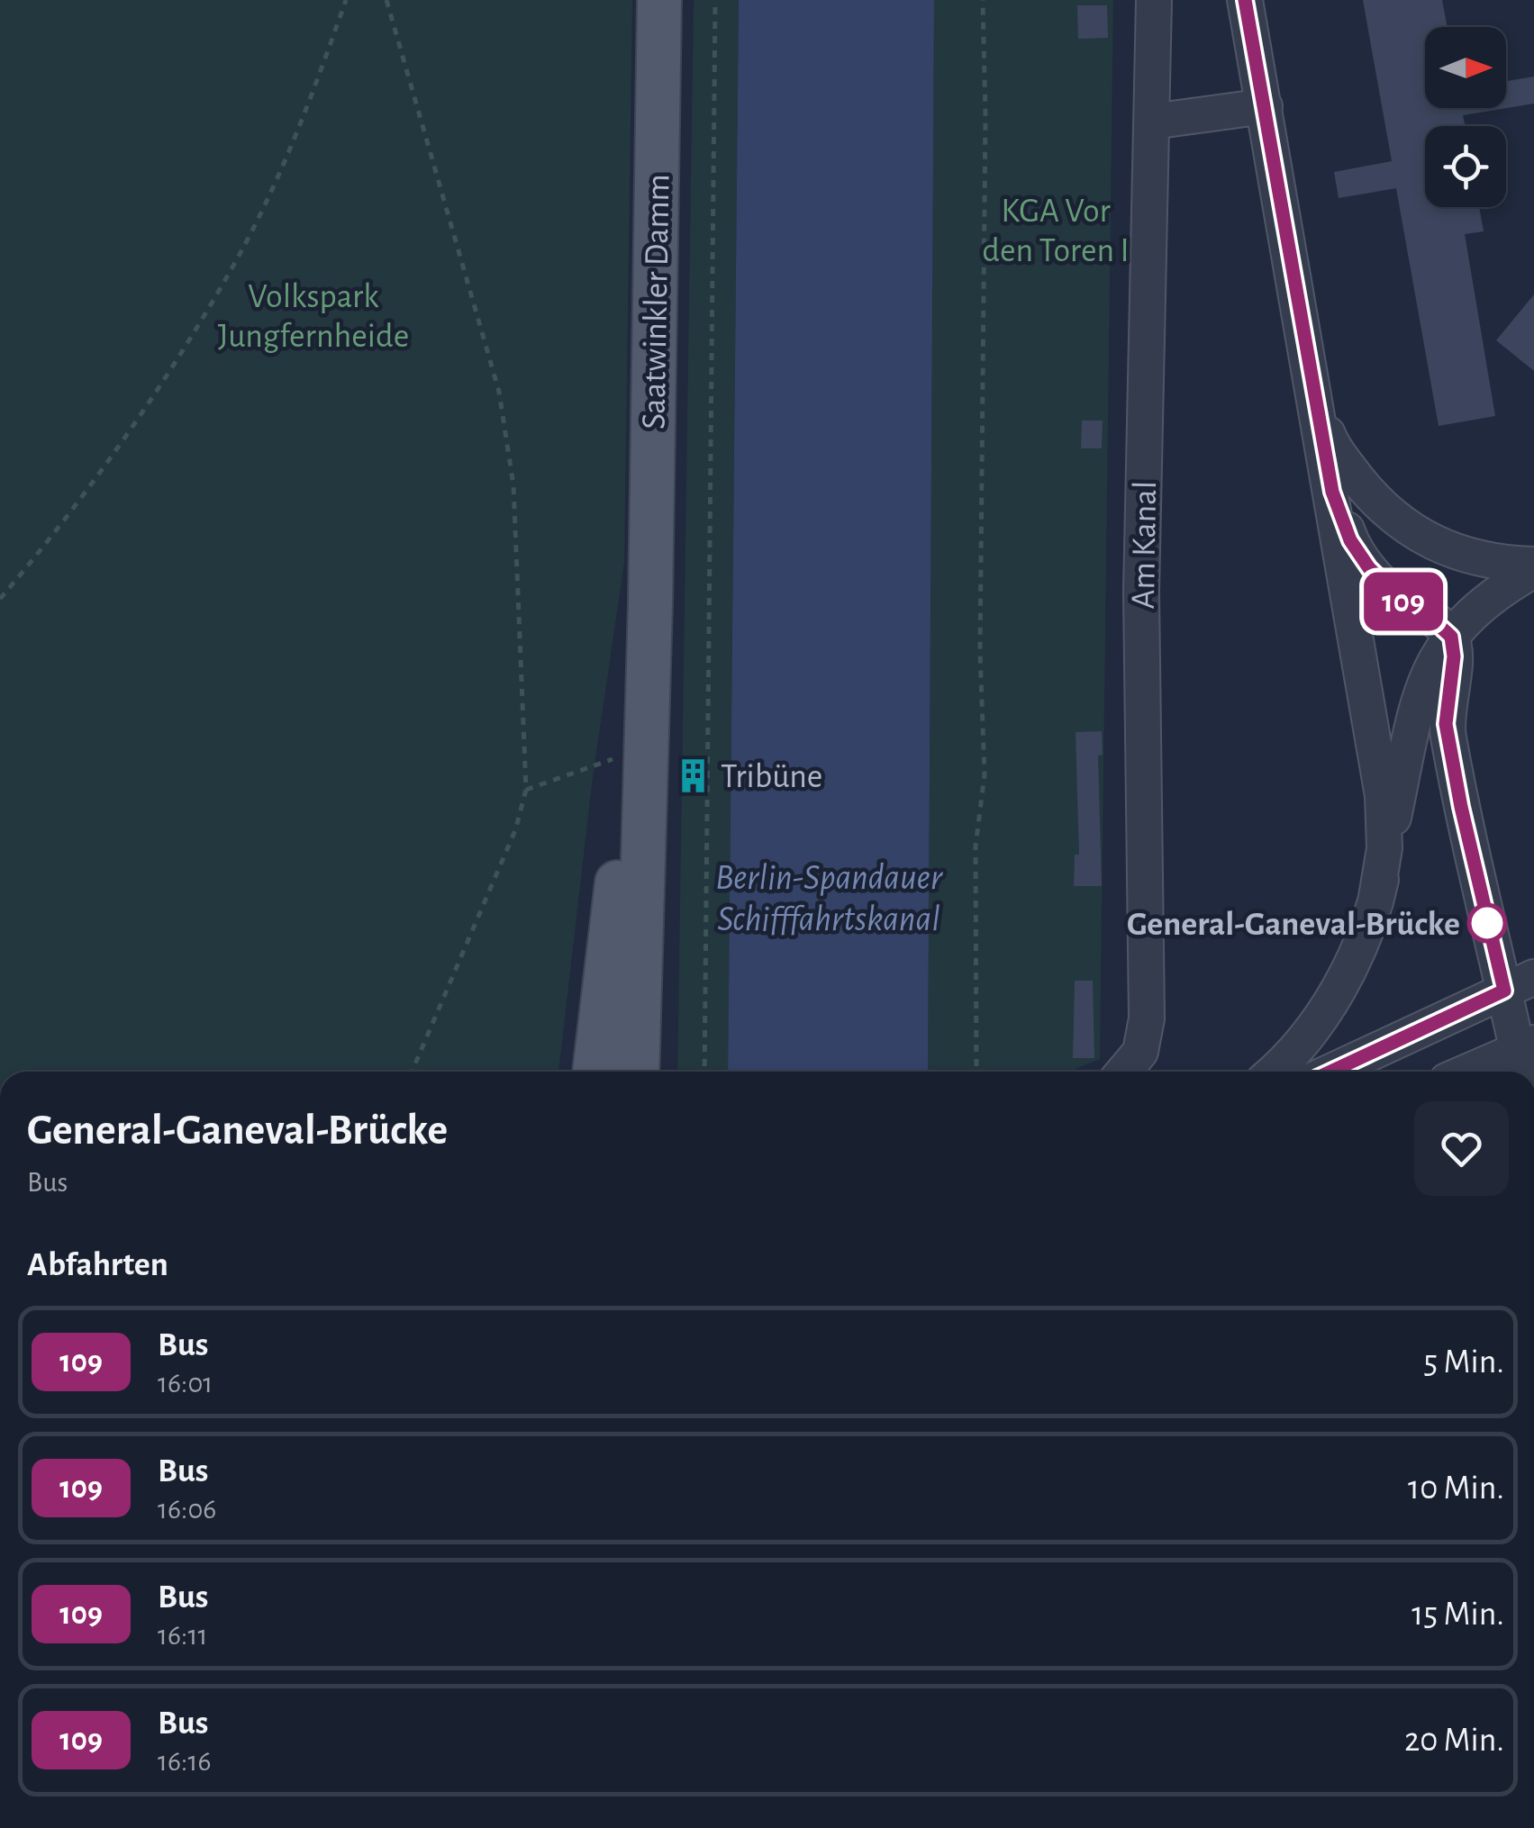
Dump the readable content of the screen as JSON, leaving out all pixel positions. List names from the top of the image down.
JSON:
{
  "streets": {
    "main road": ["Saatwinkler Damm"],
    "street": ["Am Kanal"]
  },
  "water": ["Berlin-Spandauer Schifffahrtskanal"],
  "parks": ["KGA Vor den Toren I", "Volkspark Jungfernheide"],
  "places": {
    "building": ["Tribüne"],
    "other": ["General-Ganeval-Brücke"]
  },
  "lines": ["bus line 109"],
  "north": "right",
  "page": {
    "on_map": "109",
    "heading": [
      ["General-Ganeval-Brücke", "Bus"],
      "Abfahrten"
    ],
    "list": [
      {
        "mark": "109",
        "name": "Bus",
        "note": "16:01",
        "value": "5 Min."
      },
      {
        "mark": "109",
        "name": "Bus",
        "note": "16:06",
        "value": "10 Min."
      },
      {
        "mark": "109",
        "name": "Bus",
        "note": "16:11",
        "value": "15 Min."
      },
      {
        "mark": "109",
        "name": "Bus",
        "note": "16:16",
        "value": "20 Min."
      }
    ]
  }
}
